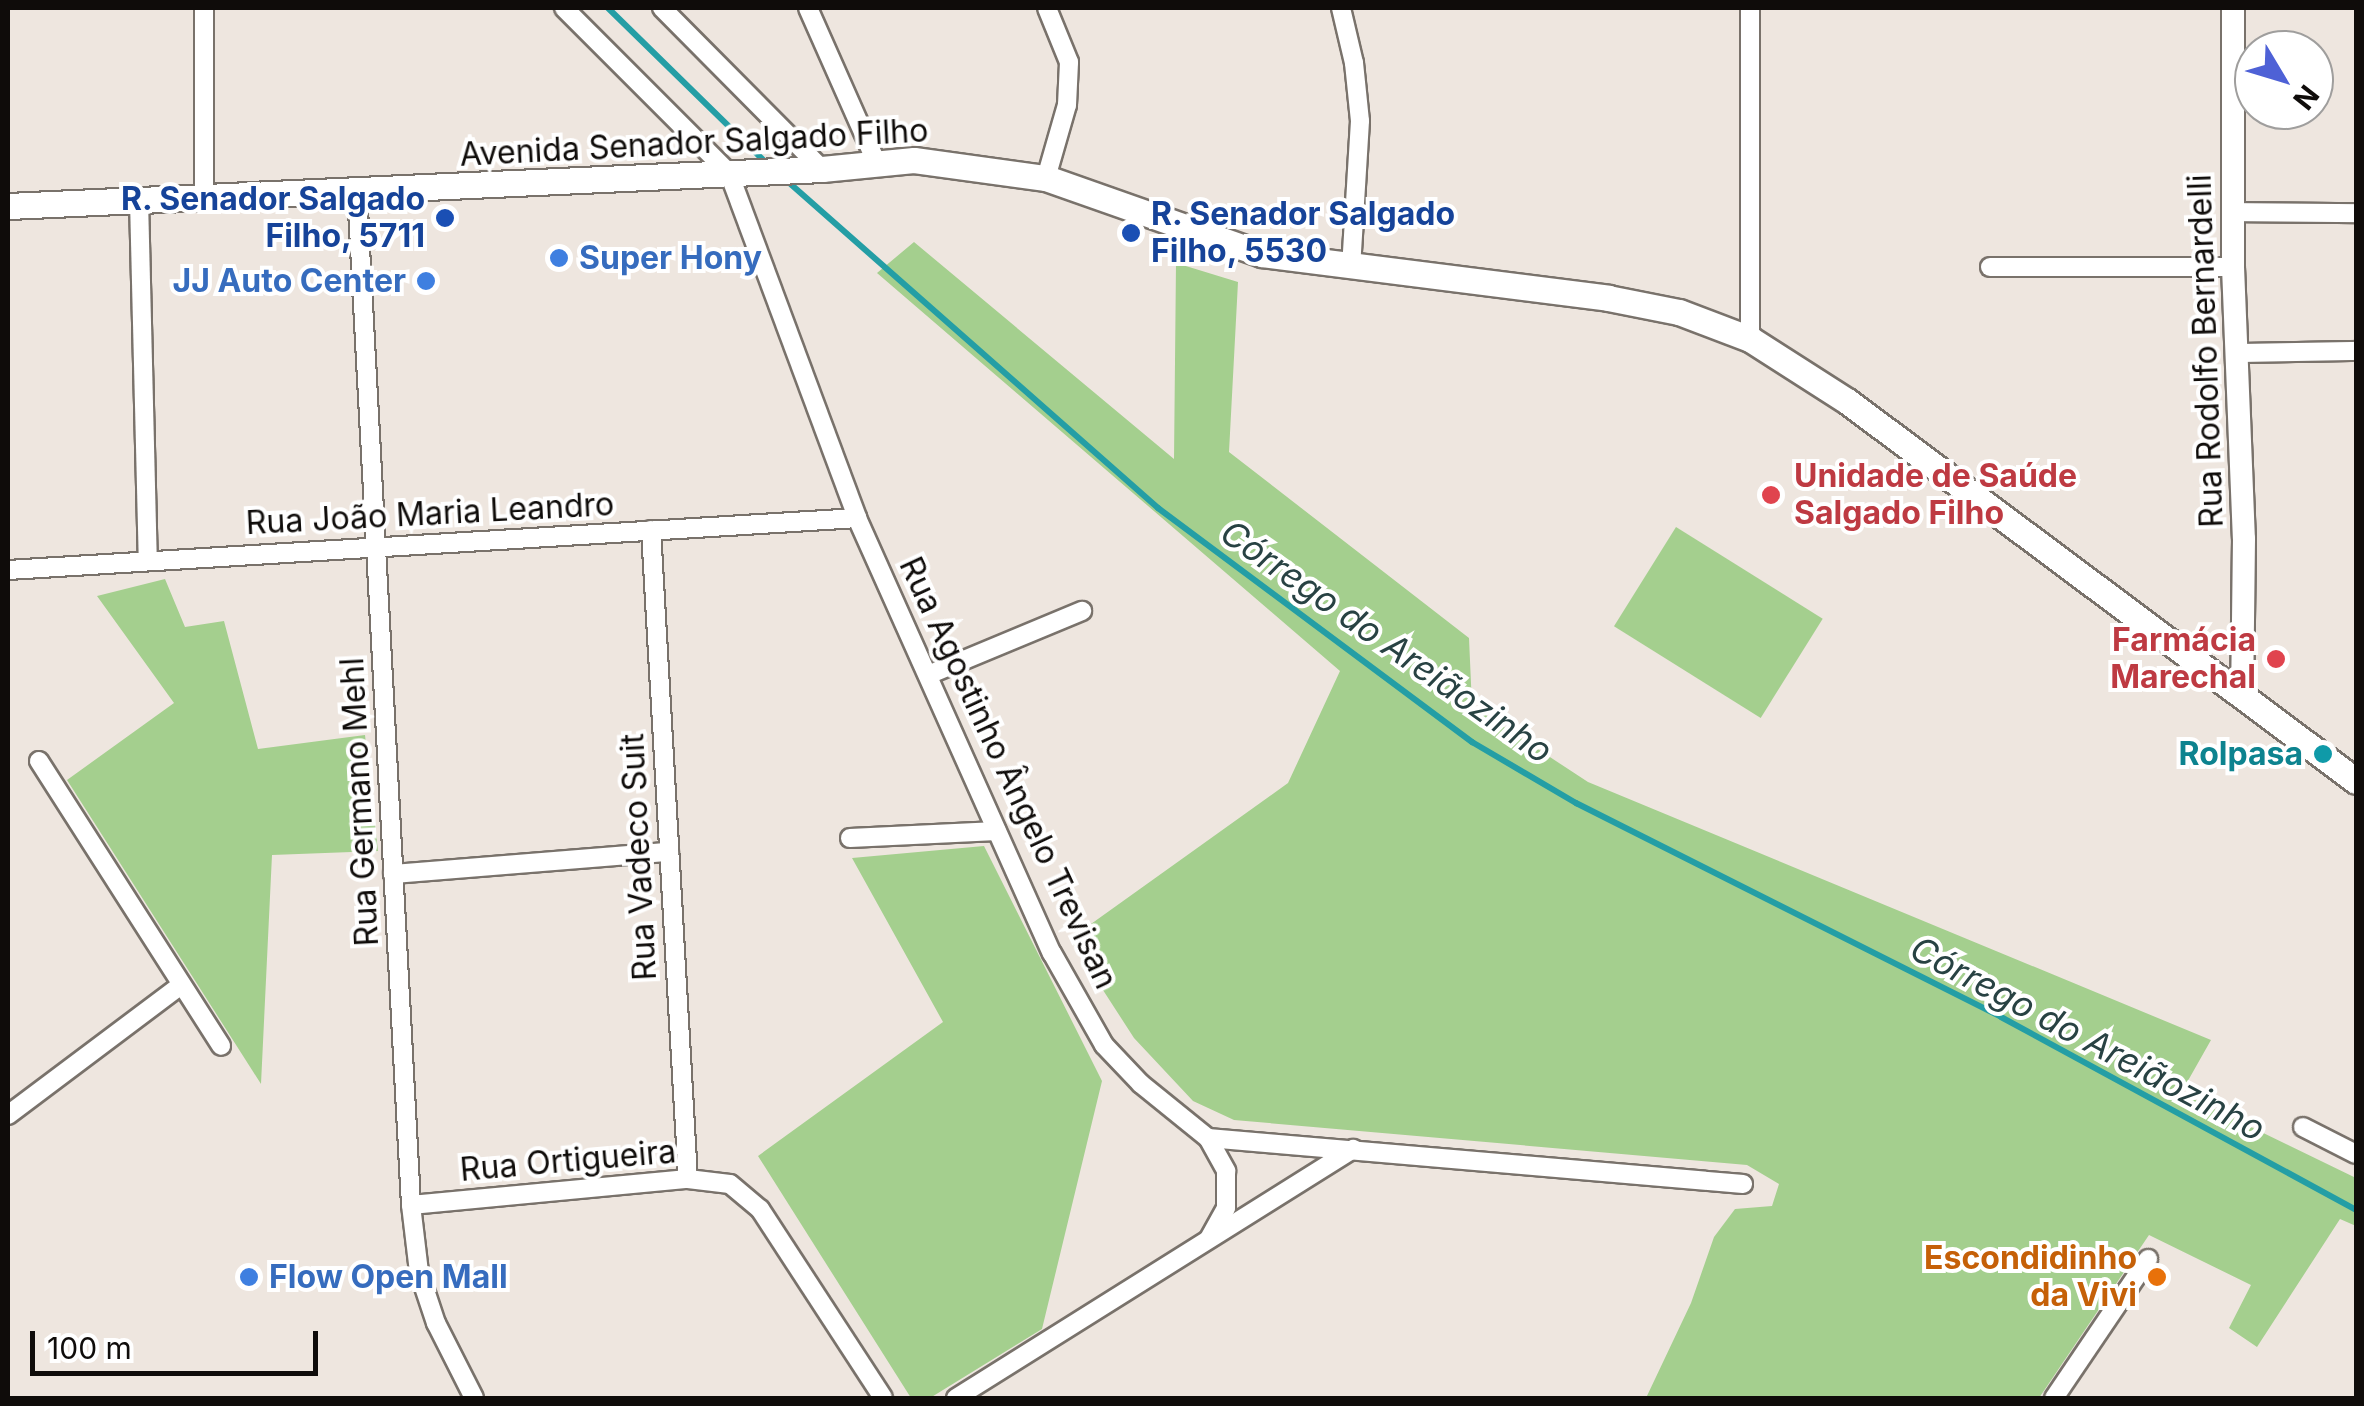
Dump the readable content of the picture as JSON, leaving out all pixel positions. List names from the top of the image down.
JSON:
{
  "streets": {
    "main road": ["Avenida Senador Salgado Filho"],
    "street": [
      "Rua Rodolfo Bernardelli",
      "Rua João Maria Leandro",
      "Rua Agostinho Ângelo Trevisan",
      "Rua Germano Mehl",
      "Rua Vadeco Suit",
      "Rua Ortigueira"
    ]
  },
  "crossings": [
    ["Avenida Senador Salgado Filho", "Rua Rodolfo Bernardelli"],
    ["Avenida Senador Salgado Filho", "Rua Agostinho Ângelo Trevisan"],
    ["Avenida Senador Salgado Filho", "Rua Germano Mehl"],
    ["Rua João Maria Leandro", "Rua Agostinho Ângelo Trevisan"],
    ["Rua João Maria Leandro", "Rua Germano Mehl"],
    ["Rua João Maria Leandro", "Rua Vadeco Suit"],
    ["Rua Germano Mehl", "Rua Ortigueira"],
    ["Rua Vadeco Suit", "Rua Ortigueira"]
  ],
  "water": ["Córrego do Areiãozinho"],
  "places": [
    "R. Senador Salgado Filho, 5711",
    "R. Senador Salgado Filho, 5530",
    "Super Hony",
    "JJ Auto Center",
    "Unidade de Saúde Salgado Filho",
    "Farmácia Marechal",
    "Rolpasa",
    "Flow Open Mall",
    "Escondidinho da Vivi"
  ],
  "scale_bar": "100 m",
  "north": "bottom right"
}
